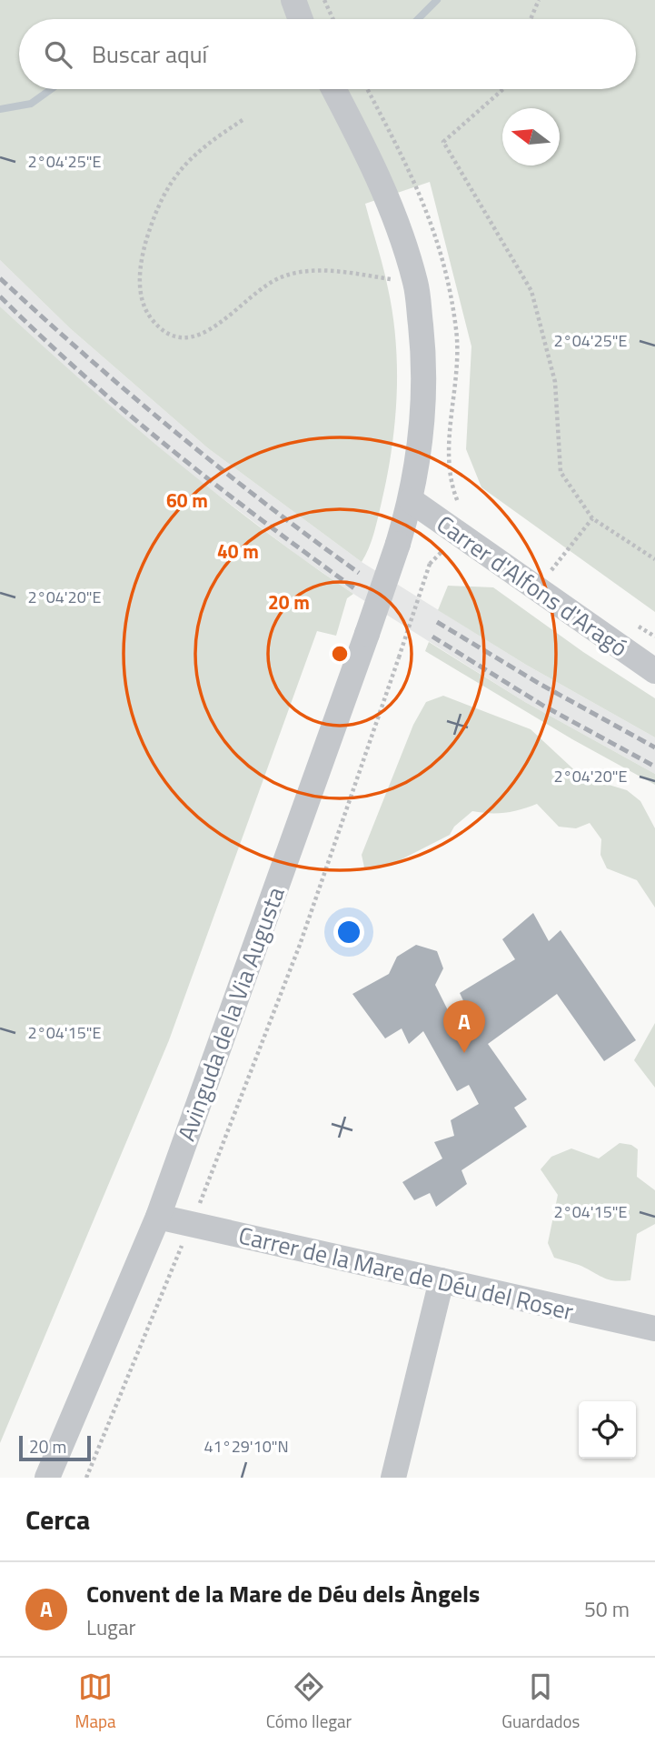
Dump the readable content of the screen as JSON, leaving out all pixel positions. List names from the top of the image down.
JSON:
{
  "streets": {
    "street": ["Carrer d'Alfons d'Aragó", "Avinguda de la Via Augusta", "Carrer de la Mare de Déu del Roser"]
  },
  "crossings": [
    ["Carrer d'Alfons d'Aragó", "Avinguda de la Via Augusta"],
    ["Avinguda de la Via Augusta", "Carrer de la Mare de Déu del Roser"]
  ],
  "scale_bar": "20 m",
  "north": "left",
  "page": {
    "search": "Buscar aquí",
    "pins": "A",
    "scale": "20 m",
    "heading": "Cerca",
    "list": [
      {
        "mark": "A",
        "name": "Convent de la Mare de Déu dels Àngels",
        "note": "Lugar",
        "value": "50 m"
      }
    ],
    "nav": ["Mapa", "Cómo llegar", "Guardados"]
  },
  "coordinates": [
    "2°04'25\"E",
    "2°04'20\"E",
    "2°04'15\"E",
    "41°29'10\"N"
  ],
  "rings": ["60 m", "40 m", "20 m"]
}
